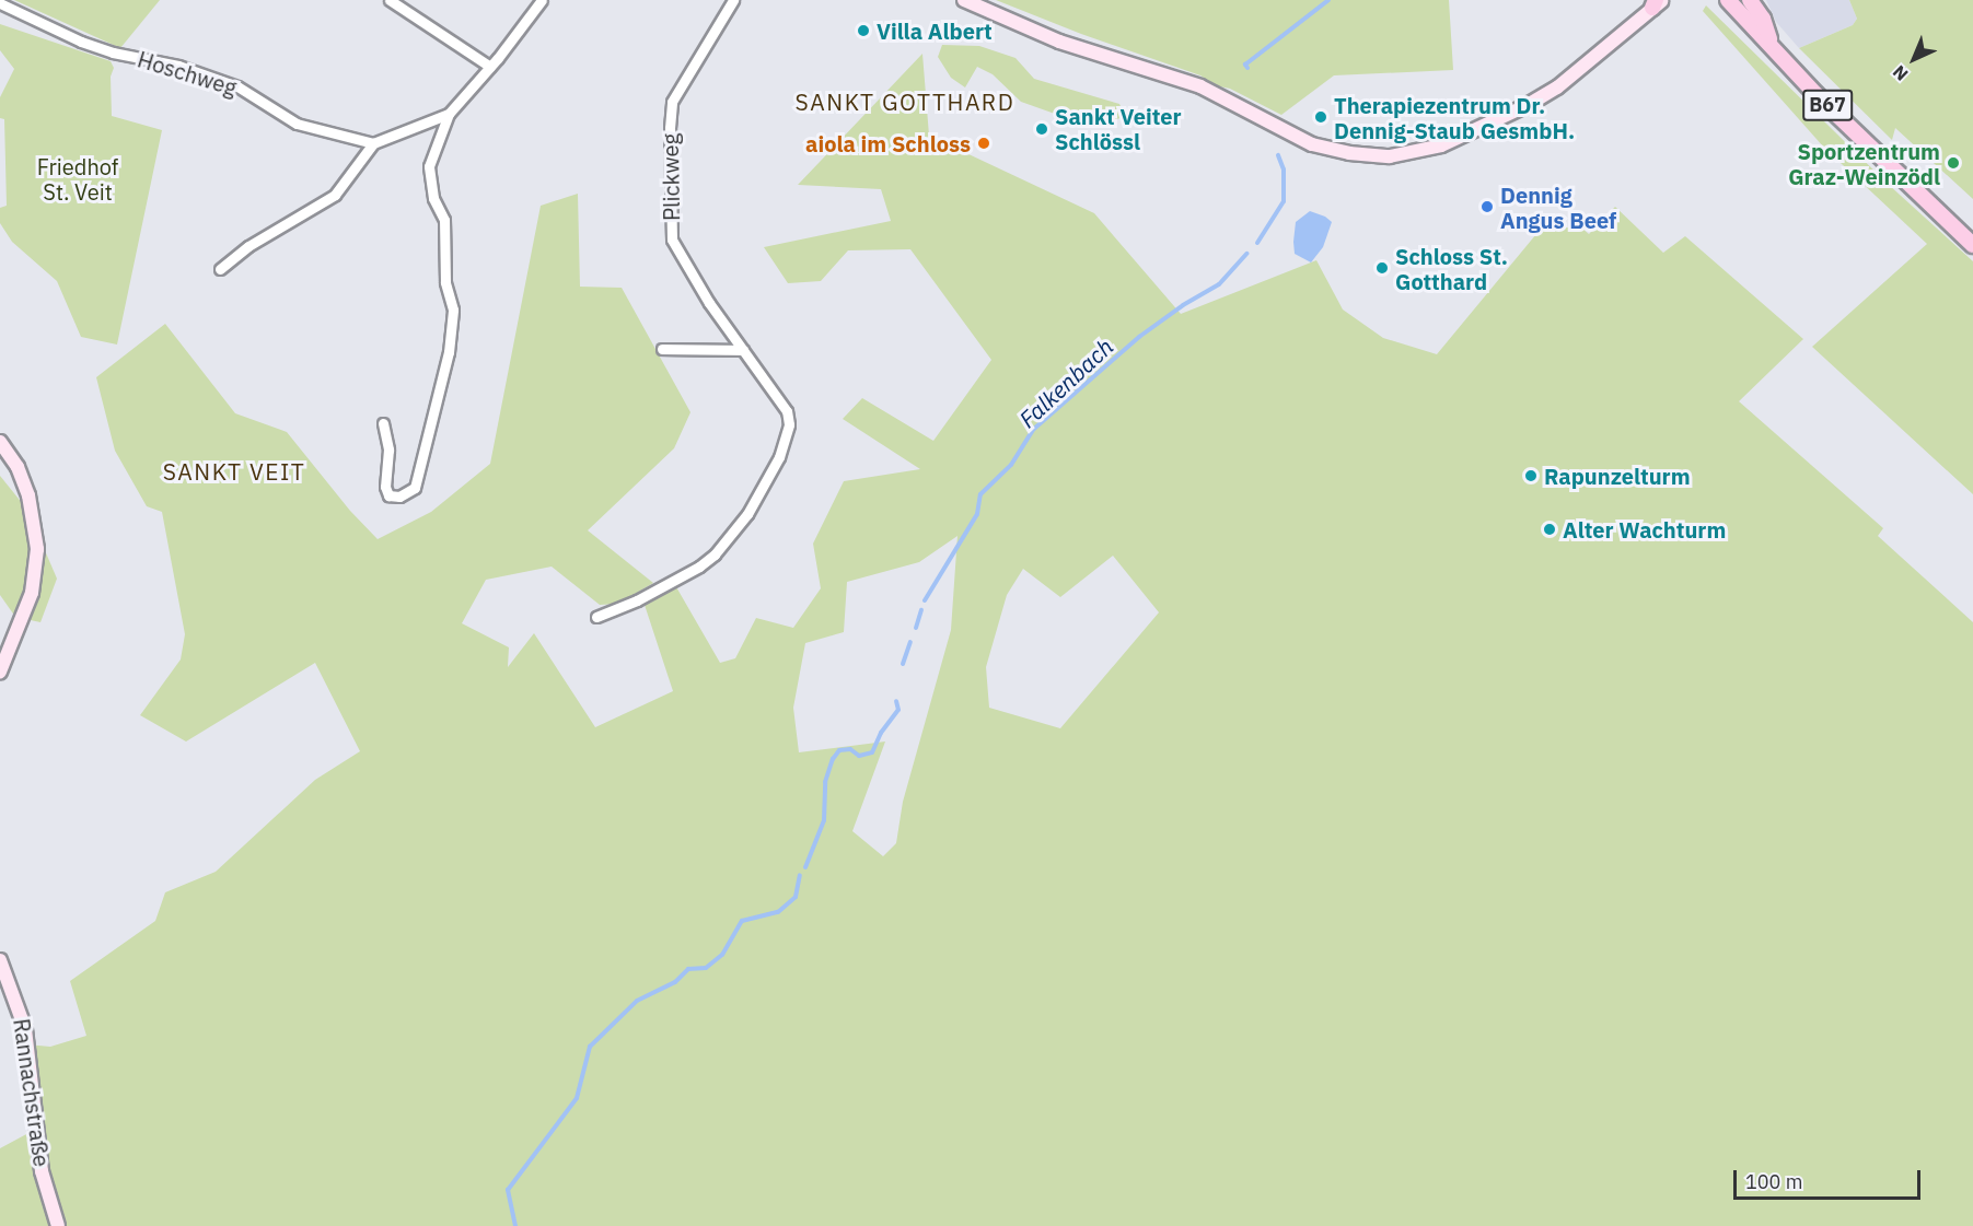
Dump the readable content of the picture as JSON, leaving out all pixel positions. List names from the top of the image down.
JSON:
{
  "streets": {
    "main road": ["B67", "Rannachstraße"],
    "street": ["Hoschweg", "Plickweg"]
  },
  "districts": ["SANKT GOTTHARD", "SANKT VEIT"],
  "water": ["Falkenbach"],
  "parks": ["Friedhof St. Veit"],
  "places": [
    "Villa Albert",
    "Therapiezentrum Dr. Dennig-Staub GesmbH.",
    "Sankt Veiter Schlössl",
    "aiola im Schloss",
    "Sportzentrum Graz-Weinzödl",
    "Dennig Angus Beef",
    "Schloss St. Gotthard",
    "Rapunzelturm",
    "Alter Wachturm"
  ],
  "scale_bar": "100 m",
  "north": "bottom left"
}
